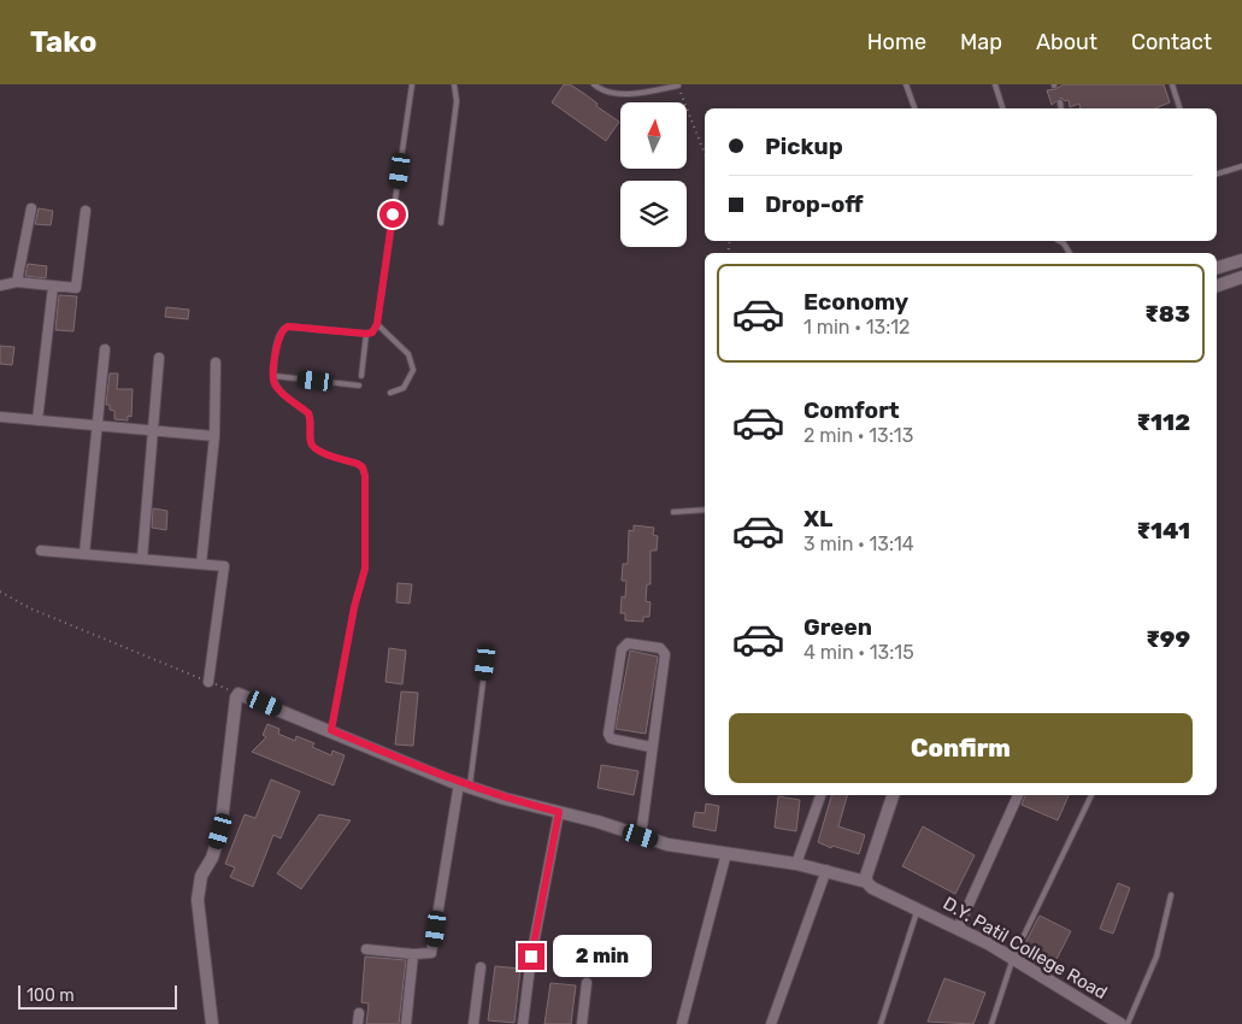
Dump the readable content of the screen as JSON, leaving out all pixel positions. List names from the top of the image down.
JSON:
{
  "streets": {
    "street": ["D.Y. Patil College Road"]
  },
  "scale_bar": "100 m",
  "north": "top",
  "page": {
    "header": "Tako",
    "nav": [
      "Home",
      "Map",
      "About",
      "Contact"
    ],
    "banner": ["Pickup", "Drop-off"],
    "list": [
      {
        "name": "Economy",
        "note": "1 min · 13:12",
        "value": "₹83"
      },
      {
        "name": "Comfort",
        "note": "2 min · 13:13",
        "value": "₹112"
      },
      {
        "name": "XL",
        "note": "3 min · 13:14",
        "value": "₹141"
      },
      {
        "name": "Green",
        "note": "4 min · 13:15",
        "value": "₹99"
      }
    ],
    "buttons": "Confirm",
    "bubble": "2 min",
    "scale": "100 m"
  }
}
